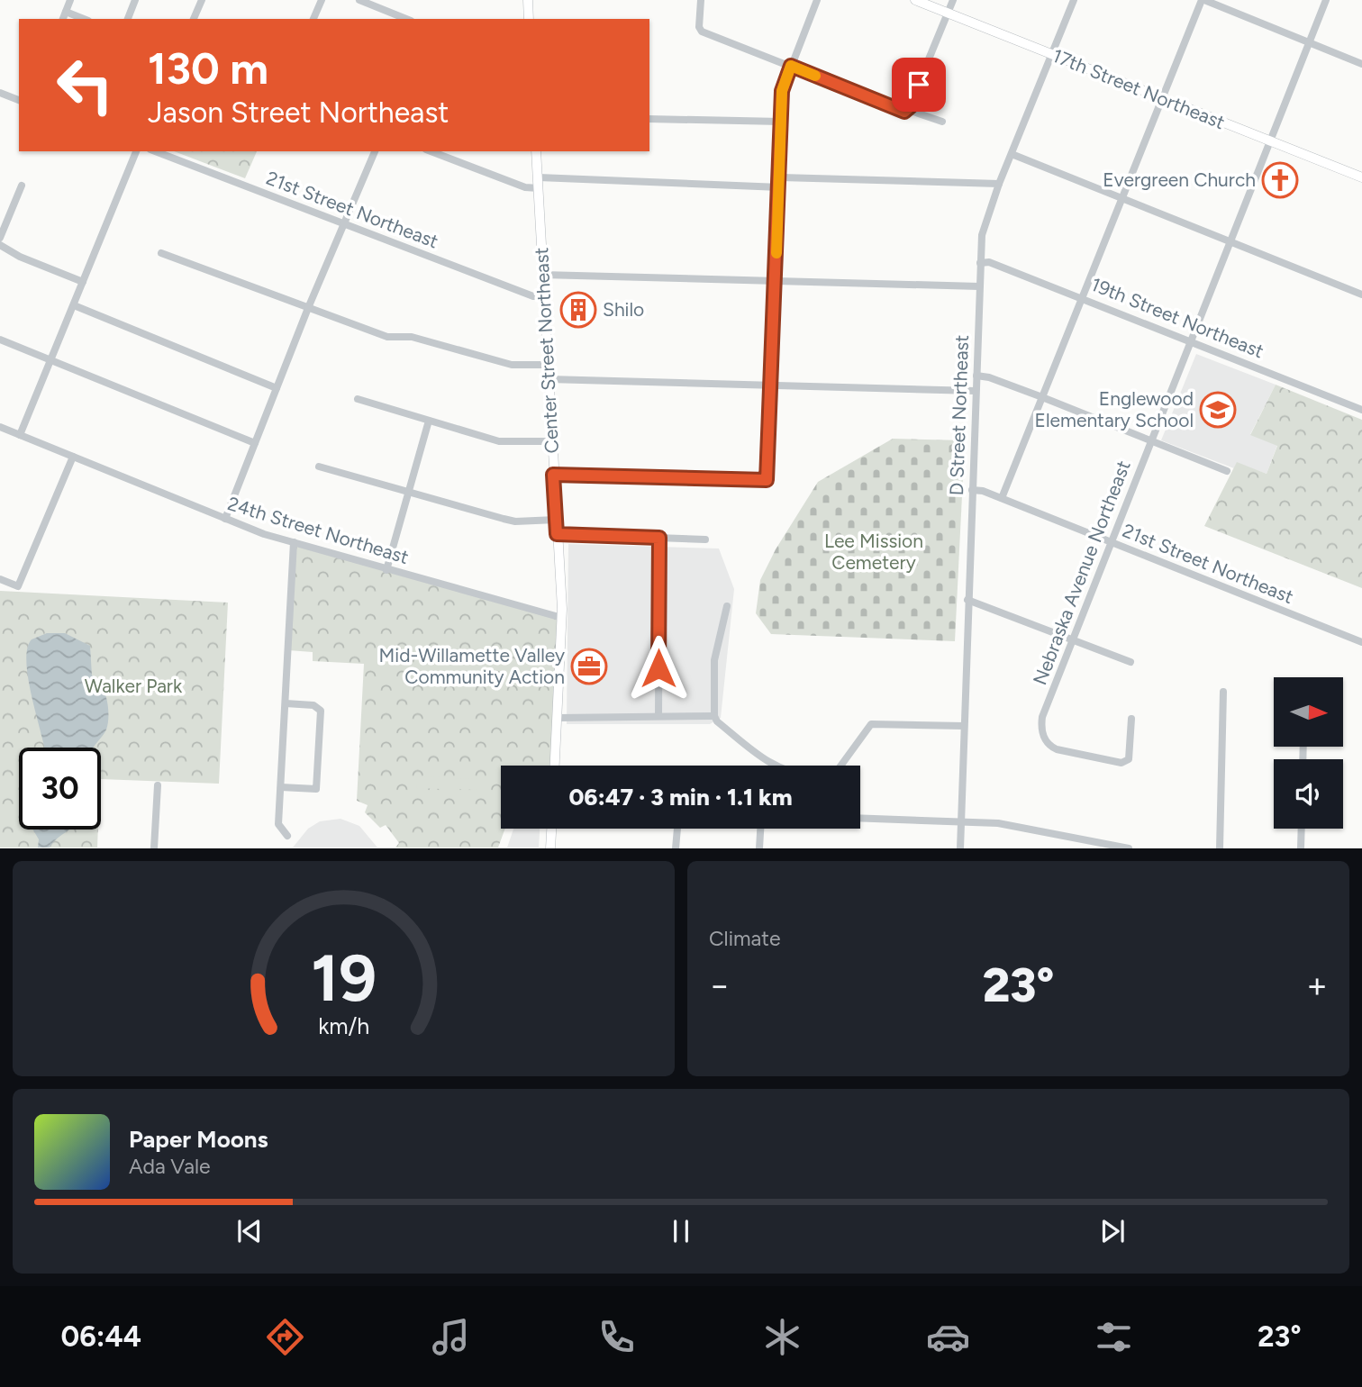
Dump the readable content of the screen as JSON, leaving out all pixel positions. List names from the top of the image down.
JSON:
{
  "streets": {
    "main road": ["17th Street Northeast", "Center Street Northeast"],
    "street": [
      "21st Street Northeast",
      "19th Street Northeast",
      "D Street Northeast",
      "24th Street Northeast",
      "Nebraska Avenue Northeast"
    ]
  },
  "crossings": [
    ["17th Street Northeast", "D Street Northeast"],
    ["17th Street Northeast", "Nebraska Avenue Northeast"],
    ["21st Street Northeast", "Center Street Northeast"],
    ["21st Street Northeast", "D Street Northeast"],
    ["21st Street Northeast", "Nebraska Avenue Northeast"],
    ["19th Street Northeast", "D Street Northeast"],
    ["19th Street Northeast", "Nebraska Avenue Northeast"],
    ["Center Street Northeast", "24th Street Northeast"]
  ],
  "parks": ["Lee Mission Cemetery", "Walker Park"],
  "places": {
    "church": ["Evergreen Church"],
    "building": ["Shilo"],
    "school or university": ["Englewood Elementary School"],
    "office": ["Mid-Willamette Valley Community Action"]
  },
  "north": "right",
  "page": {
    "turn": ["130 m", "Jason Street Northeast"],
    "limit": "30",
    "trip": "06:47 · 3 min · 1.1 km",
    "tile": "Climate",
    "heat": ["−", "23°", "+"],
    "song": ["Paper Moons", "Ada Vale"],
    "tabs": ["06:44", "23°"],
    "gauge": ["19", "km/h"]
  }
}
